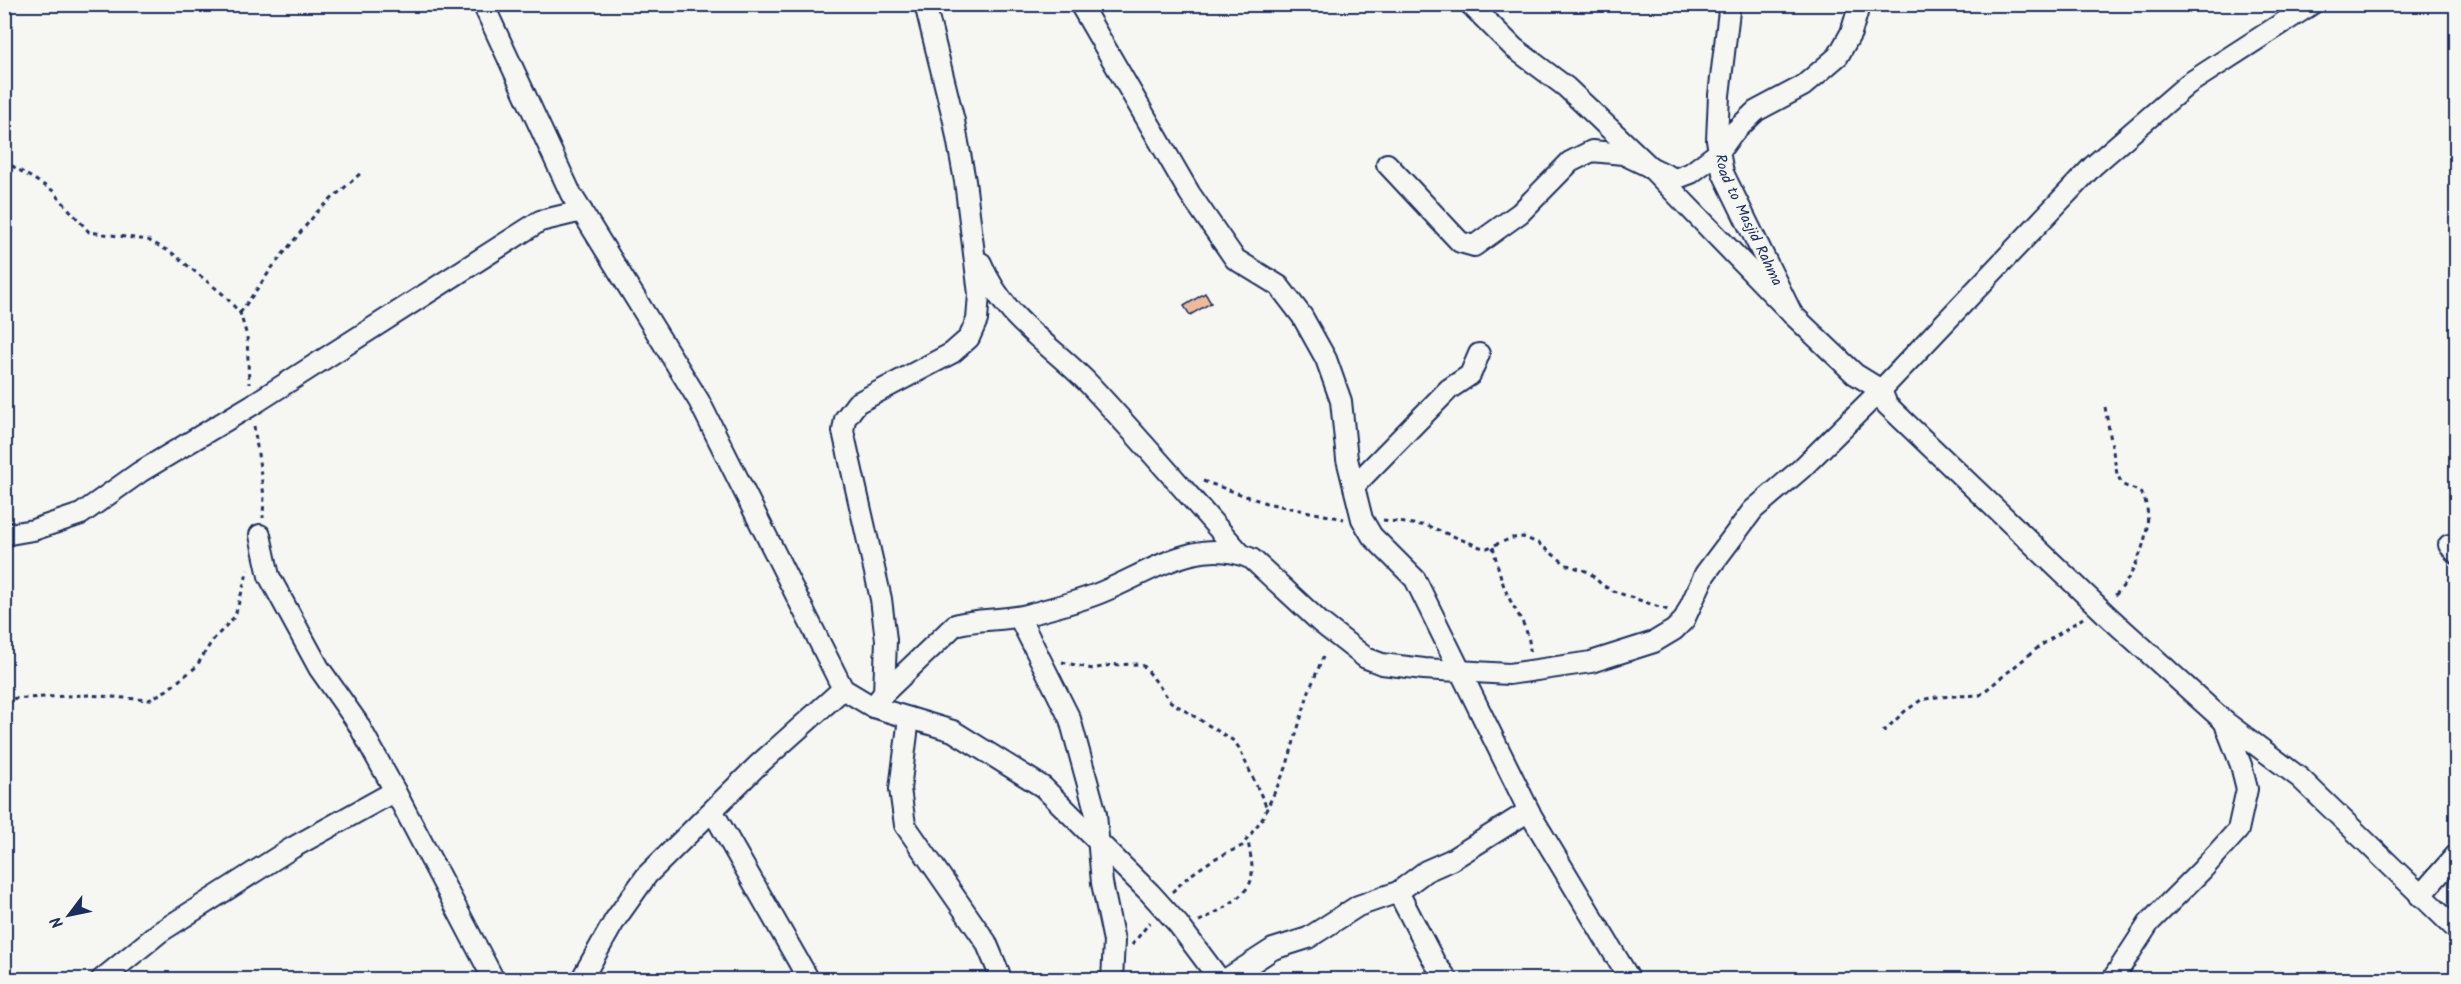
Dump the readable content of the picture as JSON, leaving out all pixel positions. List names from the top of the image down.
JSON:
{
  "streets": {
    "street": ["Road to Masjid Rahma"]
  },
  "north": "bottom left"
}
